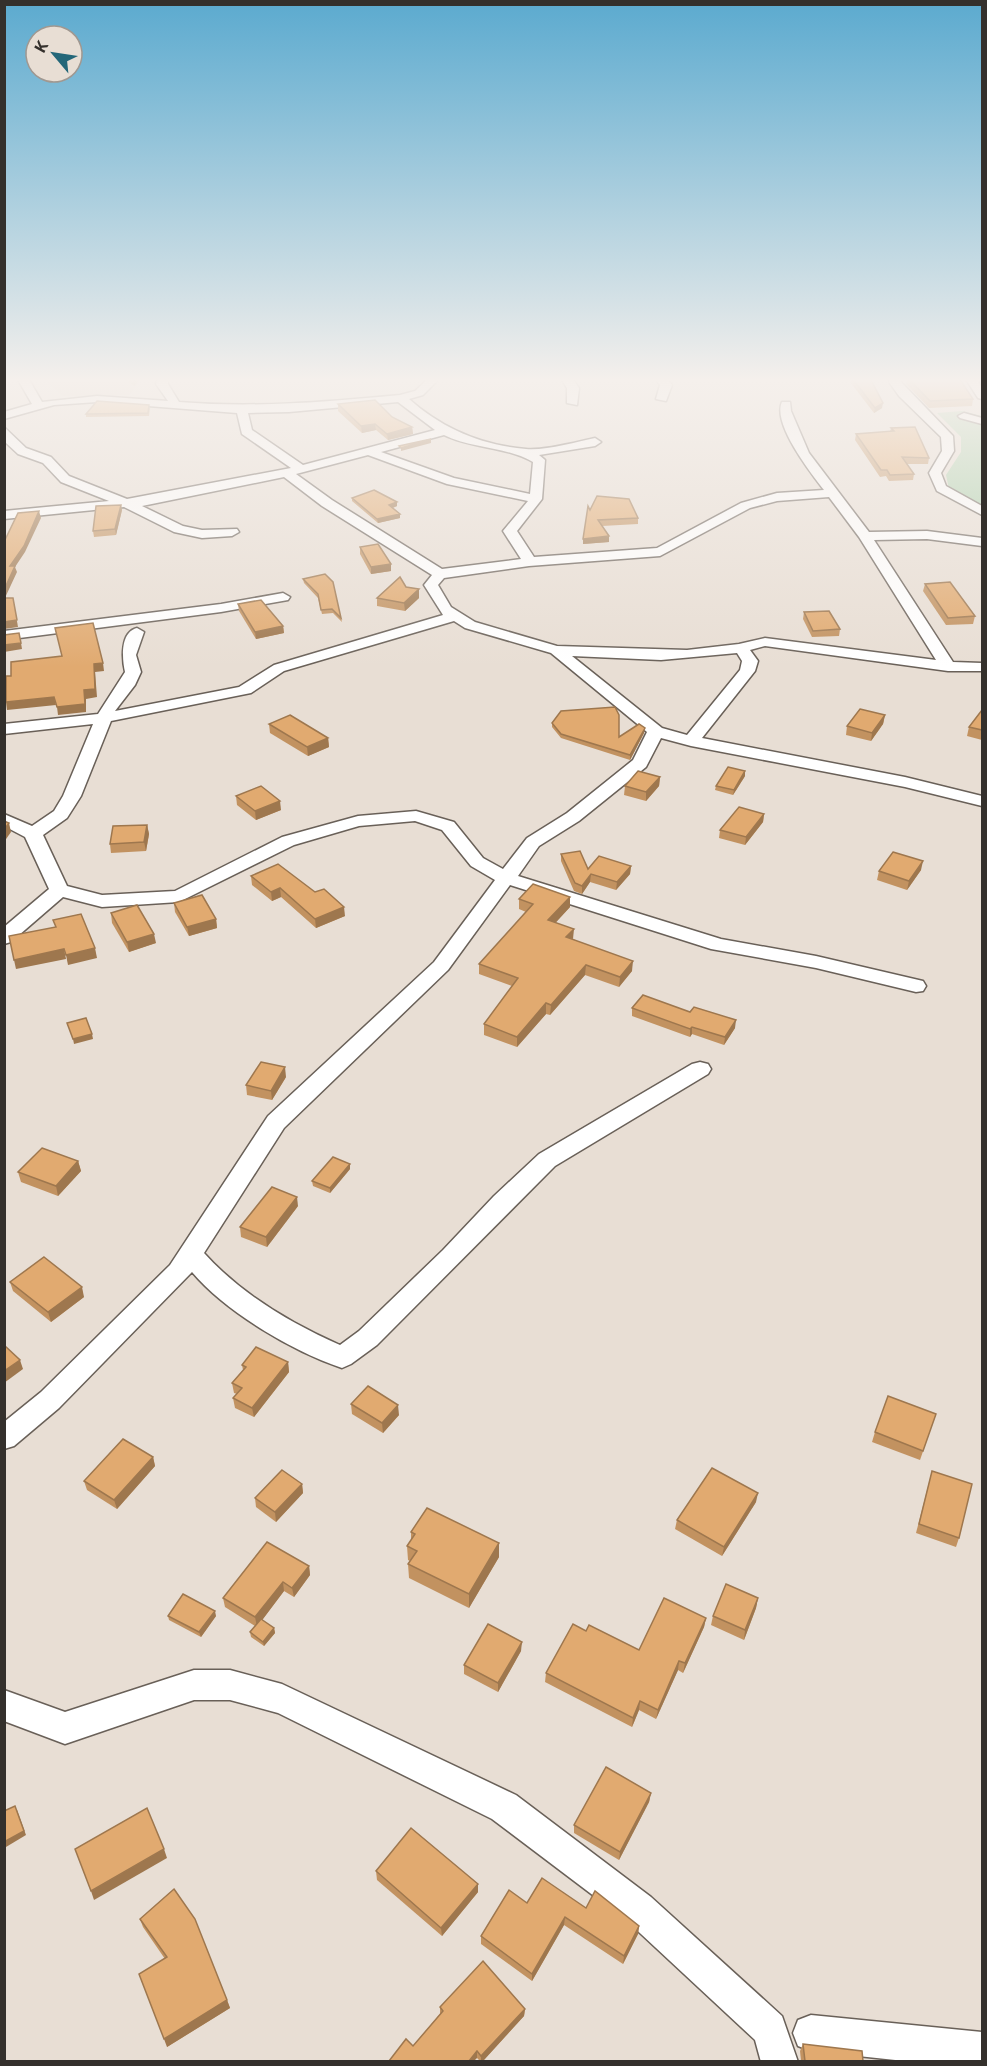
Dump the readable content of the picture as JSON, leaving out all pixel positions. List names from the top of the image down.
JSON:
{
  "north": "top left"
}
